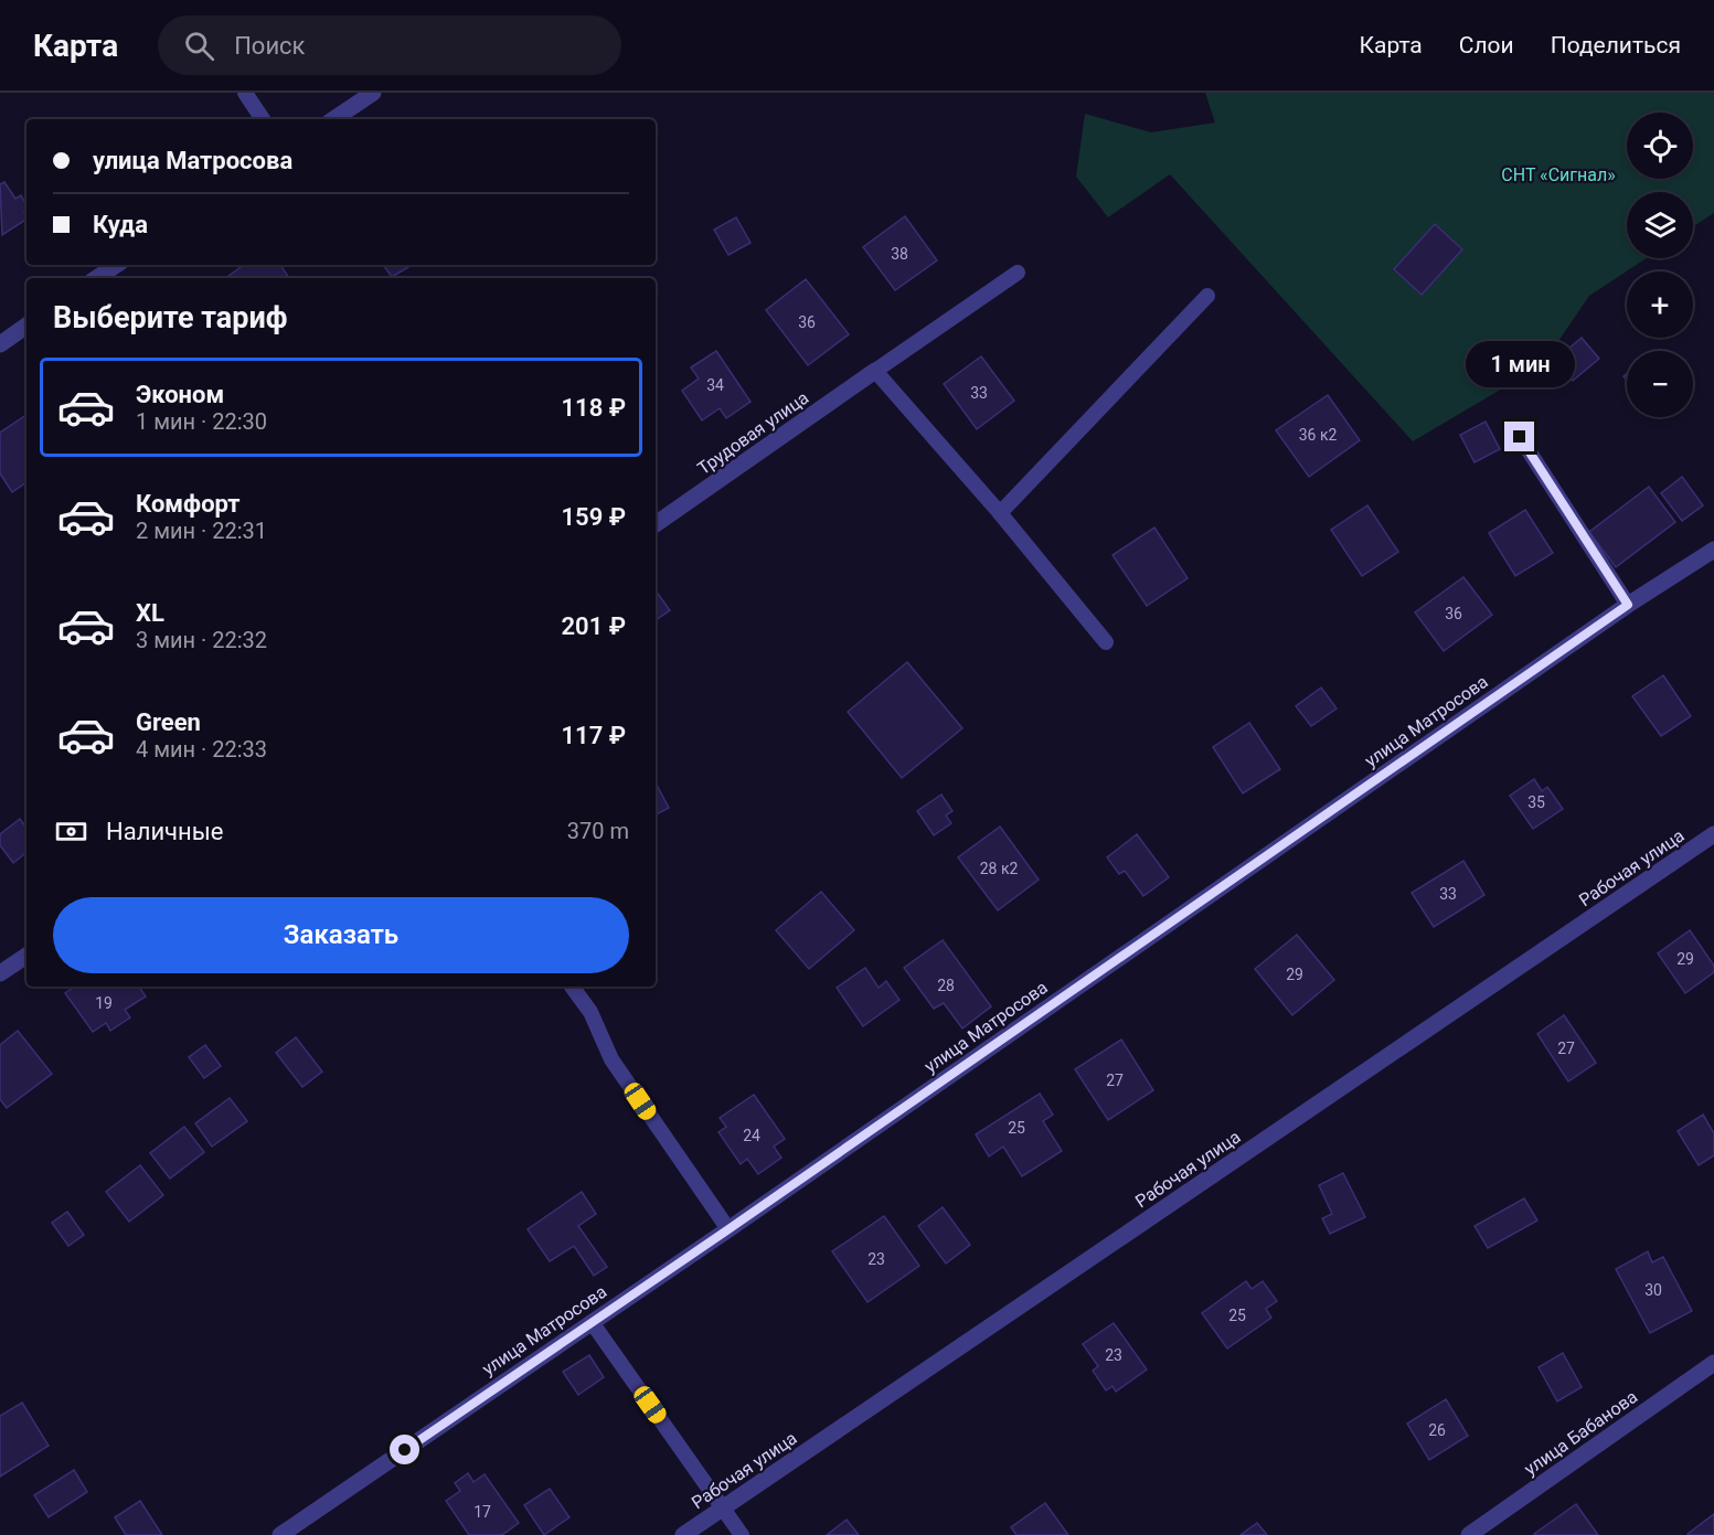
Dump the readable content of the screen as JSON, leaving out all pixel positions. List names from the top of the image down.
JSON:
{
  "streets": {
    "street": [
      "Трудовая улица",
      "улица Матросова",
      "Рабочая улица",
      "улица Бабанова"
    ]
  },
  "parks": ["СНТ «Сигнал»"],
  "house_numbers": [
    "38",
    "36",
    "34",
    "33",
    "36 к2",
    "36",
    "35",
    "28 к2",
    "33",
    "29",
    "29",
    "28",
    "19",
    "27",
    "27",
    "25",
    "24",
    "23",
    "30",
    "25",
    "23",
    "26",
    "17"
  ],
  "page": {
    "header": "Карта",
    "search": "Поиск",
    "nav": ["Карта", "Слои", "Поделиться"],
    "map_buttons": ["+", "−"],
    "banner": ["улица Матросова", "Куда"],
    "heading": "Выберите тариф",
    "bubble": "1 мин",
    "list": [
      {
        "name": "Эконом",
        "note": "1 мин · 22:30",
        "value": "118 ₽"
      },
      {
        "name": "Комфорт",
        "note": "2 мин · 22:31",
        "value": "159 ₽"
      },
      {
        "name": "XL",
        "note": "3 мин · 22:32",
        "value": "201 ₽"
      },
      {
        "name": "Green",
        "note": "4 мин · 22:33",
        "value": "117 ₽"
      }
    ],
    "pay": ["Наличные", "370 m"],
    "buttons": "Заказать"
  }
}
